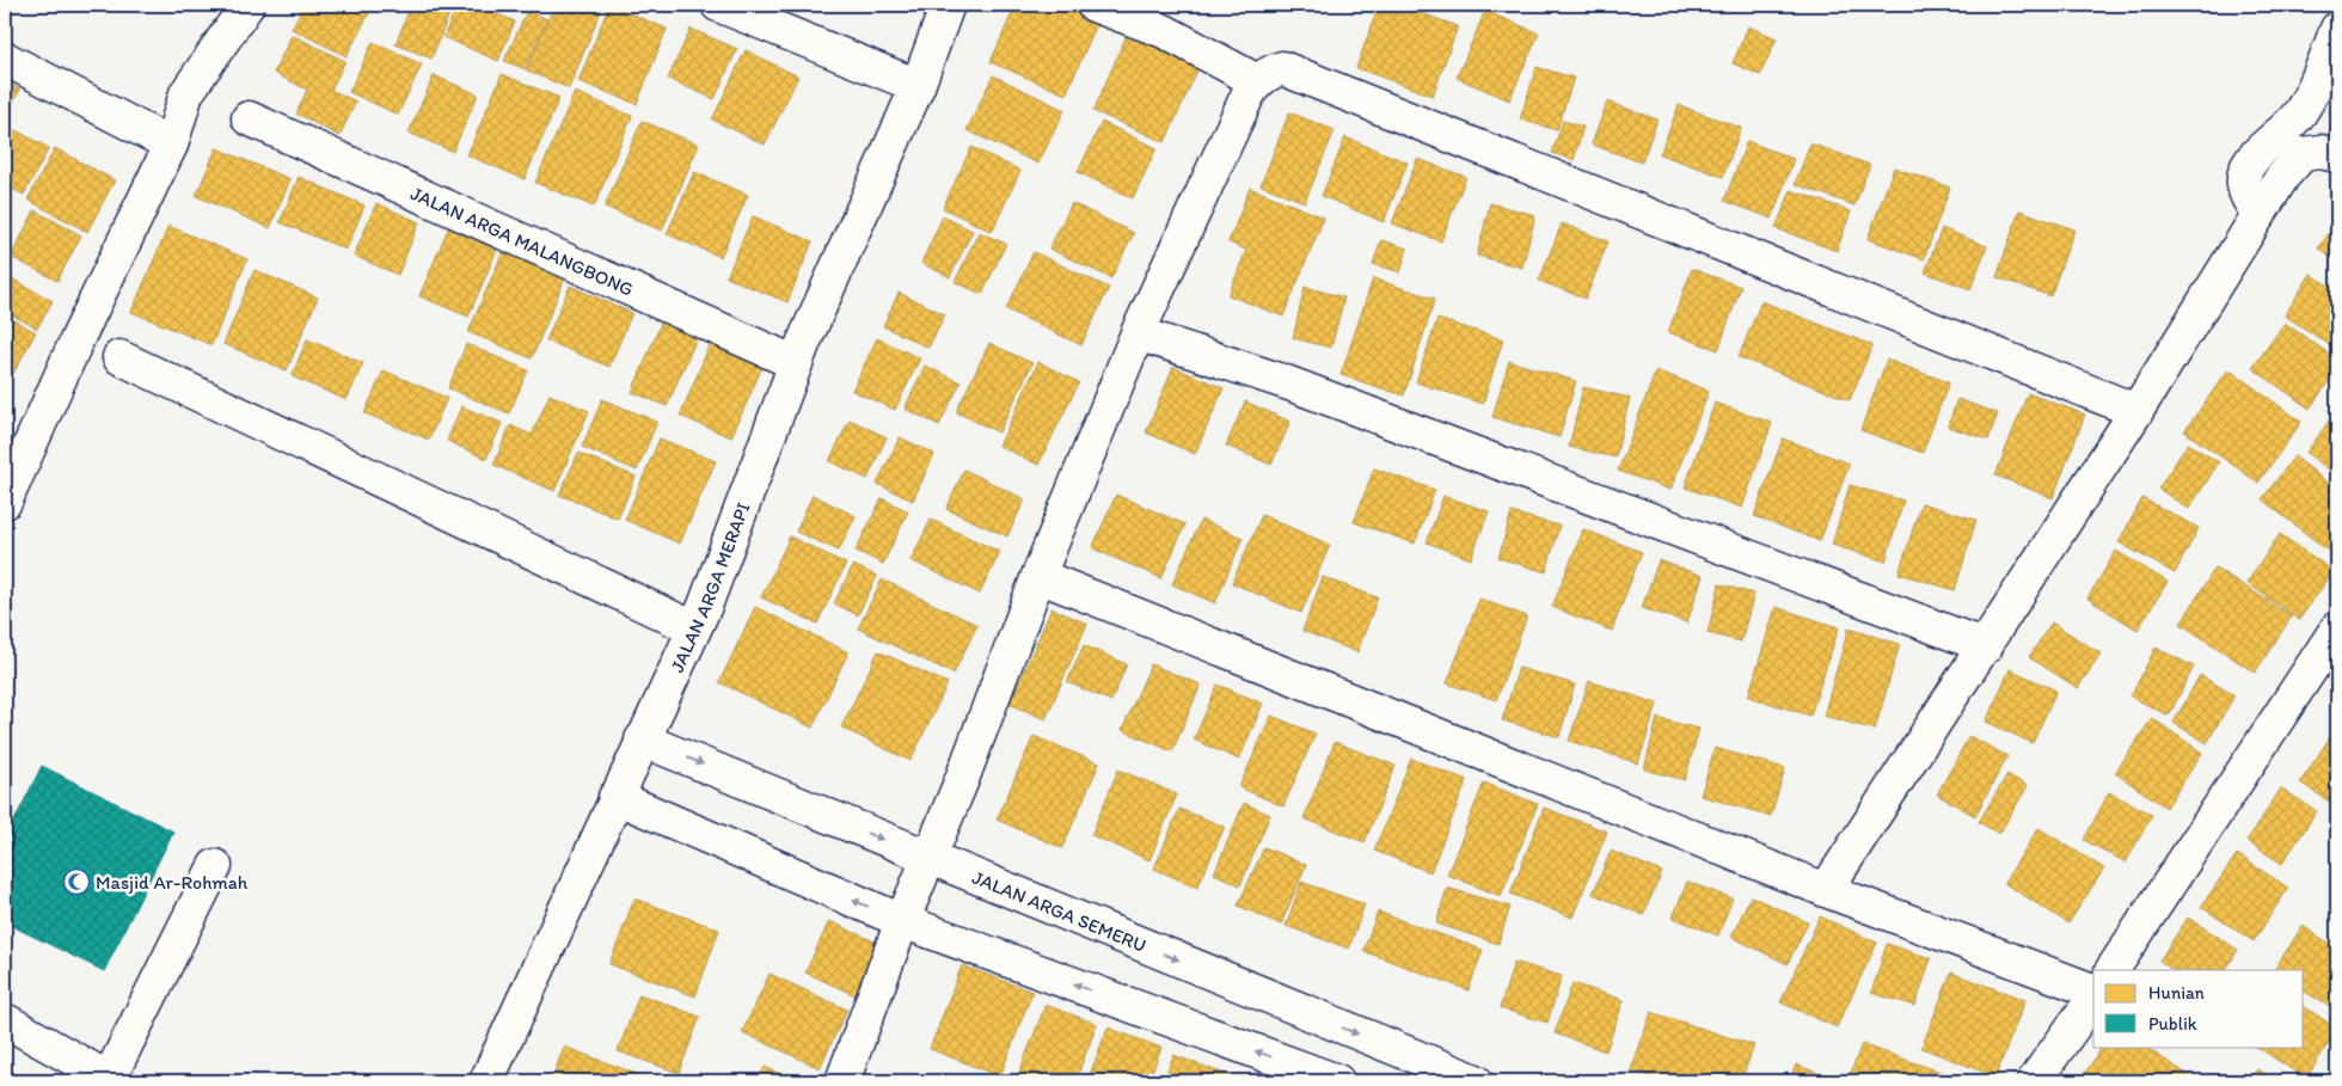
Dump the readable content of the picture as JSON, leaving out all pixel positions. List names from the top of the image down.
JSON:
{
  "streets": {
    "street": ["JALAN ARGA MALANGBONG", "JALAN ARGA MERAPI", "JALAN ARGA SEMERU"]
  },
  "crossings": [
    ["JALAN ARGA MALANGBONG", "JALAN ARGA MERAPI"],
    ["JALAN ARGA MERAPI", "JALAN ARGA SEMERU"]
  ],
  "places": {
    "mosque": ["Masjid Ar-Rohmah"]
  },
  "legend": ["Hunian", "Publik"]
}
